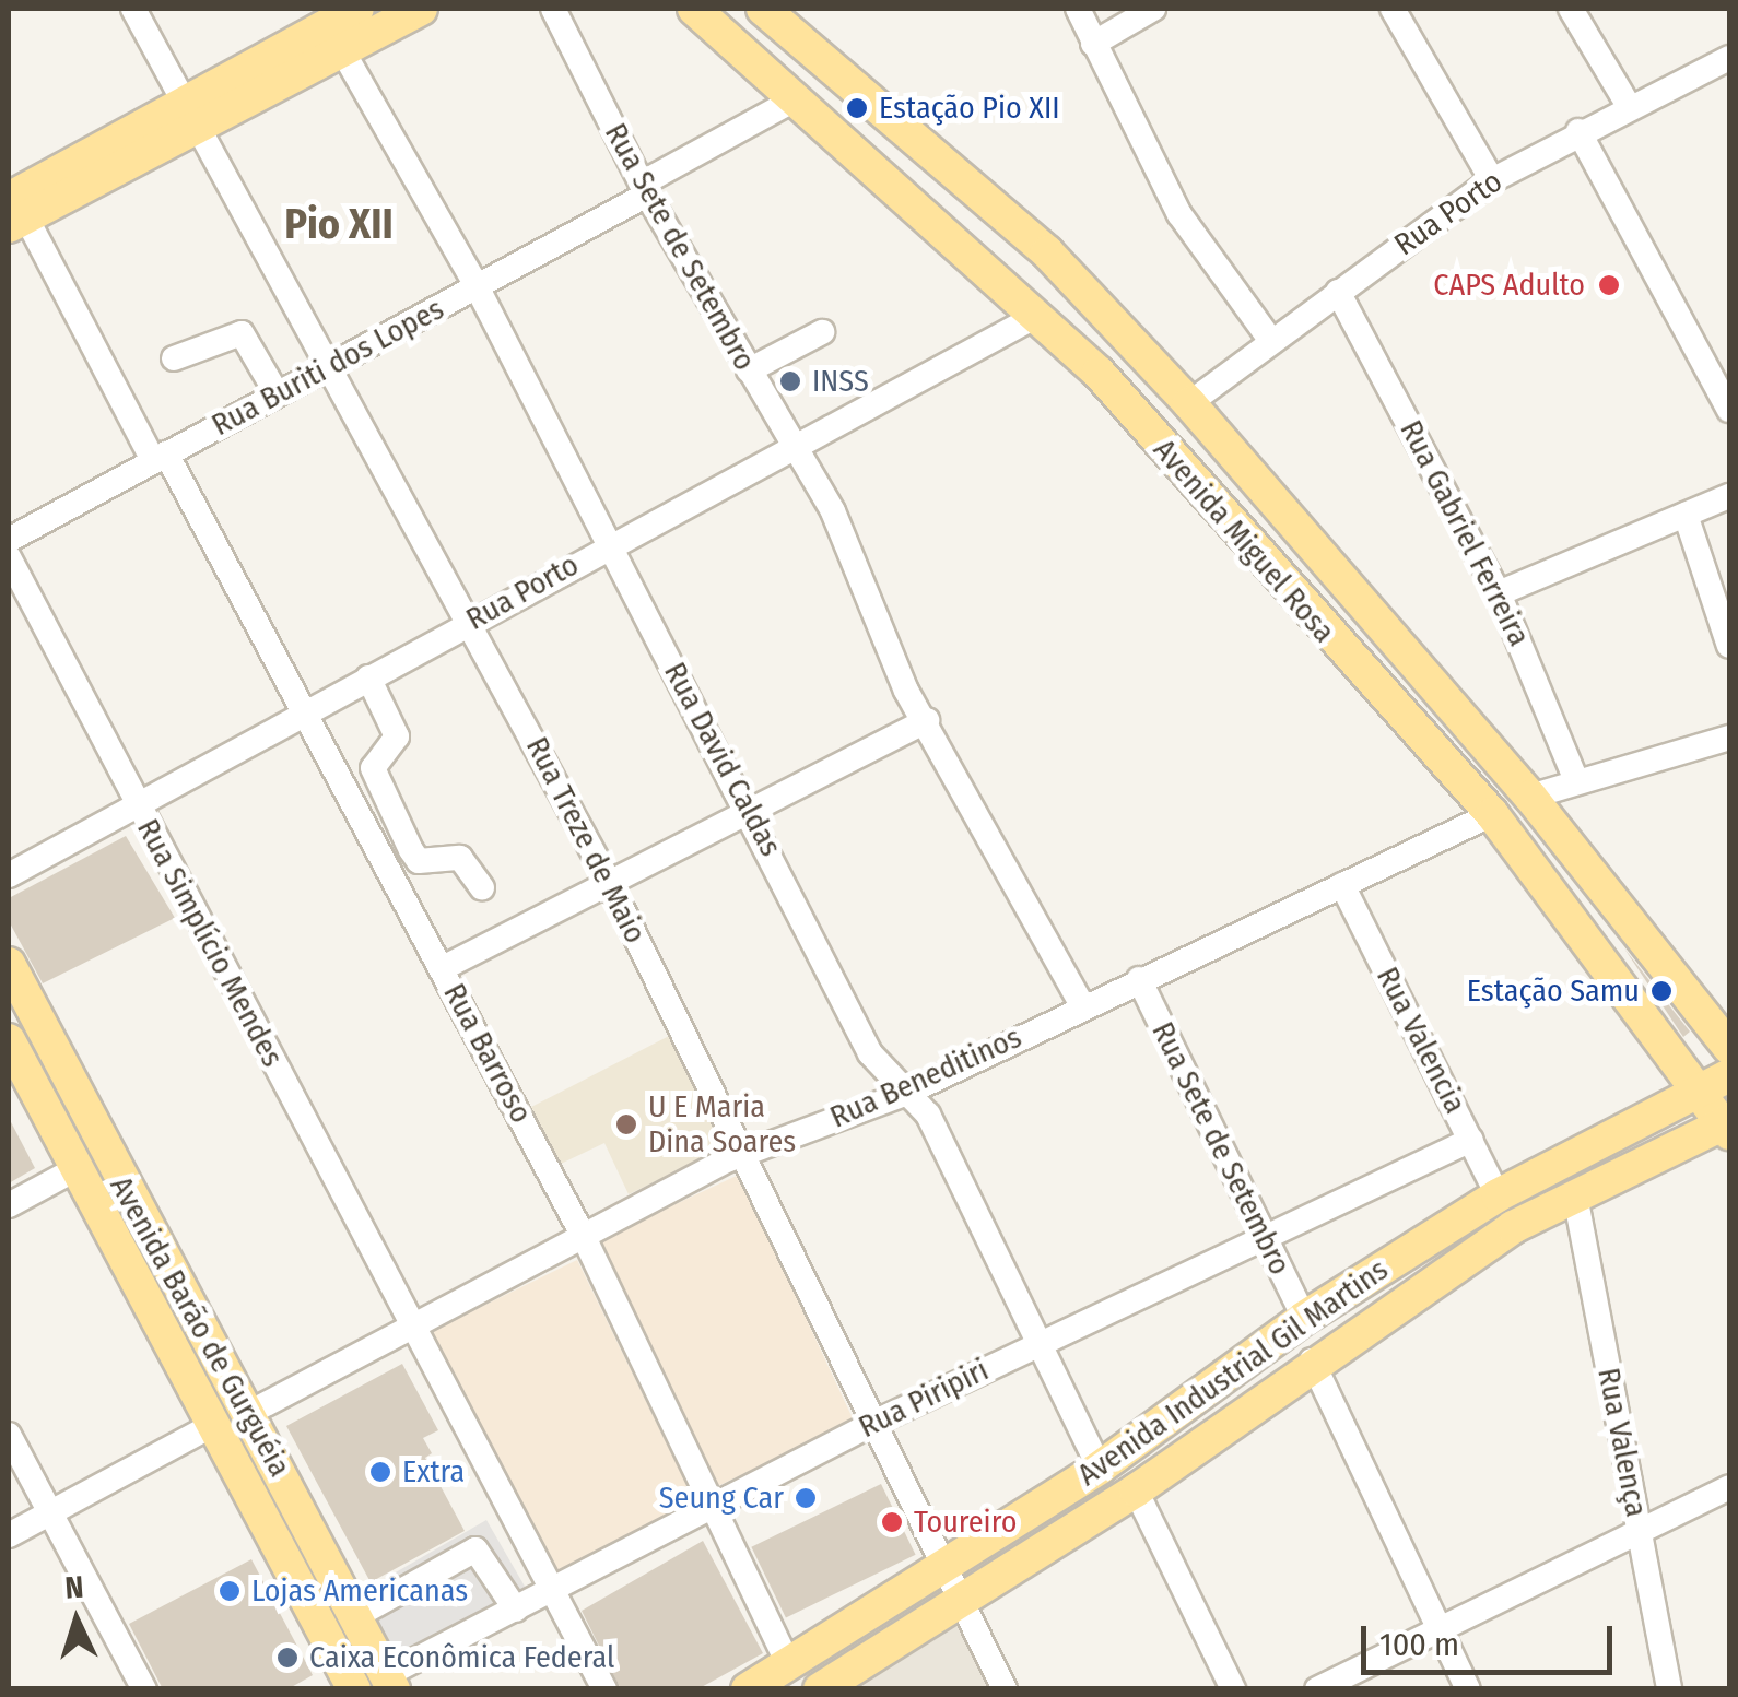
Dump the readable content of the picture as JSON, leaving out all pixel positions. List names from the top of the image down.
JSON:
{
  "streets": {
    "main road": ["Avenida Miguel Rosa", "Avenida Barão de Gurguéia", "Avenida Industrial Gil Martins"],
    "street": [
      "Rua Porto",
      "Rua Sete de Setembro",
      "Rua Buriti dos Lopes",
      "Rua Gabriel Ferreira",
      "Rua David Caldas",
      "Rua Treze de Maio",
      "Rua Simplício Mendes",
      "Rua Valencia",
      "Rua Barroso",
      "Rua Beneditinos",
      "Rua Piripiri",
      "Rua Valença"
    ]
  },
  "crossings": [
    ["Rua Porto", "Rua Sete de Setembro"],
    ["Rua Porto", "Rua Gabriel Ferreira"],
    ["Rua Porto", "Avenida Miguel Rosa"],
    ["Rua Porto", "Rua David Caldas"],
    ["Rua Porto", "Rua Treze de Maio"],
    ["Rua Porto", "Rua Simplício Mendes"],
    ["Rua Porto", "Rua Barroso"],
    ["Rua Sete de Setembro", "Rua Buriti dos Lopes"],
    ["Rua Sete de Setembro", "Rua Beneditinos"],
    ["Rua Sete de Setembro", "Avenida Industrial Gil Martins"],
    ["Rua Sete de Setembro", "Rua Piripiri"],
    ["Rua Buriti dos Lopes", "Avenida Miguel Rosa"],
    ["Rua Buriti dos Lopes", "Rua David Caldas"],
    ["Rua Buriti dos Lopes", "Rua Treze de Maio"],
    ["Rua Buriti dos Lopes", "Rua Barroso"],
    ["Avenida Miguel Rosa", "Rua Beneditinos"],
    ["Avenida Miguel Rosa", "Avenida Industrial Gil Martins"],
    ["Rua David Caldas", "Rua Beneditinos"],
    ["Rua David Caldas", "Avenida Industrial Gil Martins"],
    ["Rua David Caldas", "Rua Piripiri"],
    ["Rua Treze de Maio", "Rua Beneditinos"],
    ["Rua Treze de Maio", "Avenida Industrial Gil Martins"],
    ["Rua Treze de Maio", "Rua Piripiri"],
    ["Rua Simplício Mendes", "Rua Beneditinos"],
    ["Rua Simplício Mendes", "Rua Piripiri"],
    ["Rua Valencia", "Rua Beneditinos"],
    ["Rua Valencia", "Avenida Industrial Gil Martins"],
    ["Rua Valencia", "Rua Piripiri"],
    ["Rua Barroso", "Rua Beneditinos"],
    ["Rua Barroso", "Avenida Industrial Gil Martins"],
    ["Rua Barroso", "Rua Piripiri"],
    ["Rua Beneditinos", "Avenida Barão de Gurguéia"],
    ["Avenida Barão de Gurguéia", "Rua Piripiri"],
    ["Avenida Industrial Gil Martins", "Rua Valença"]
  ],
  "districts": ["Pio XII"],
  "places": [
    "Estação Pio XII",
    "CAPS Adulto",
    "INSS",
    "Estação Samu",
    "U E Maria Dina Soares",
    "Extra",
    "Seung Car",
    "Toureiro",
    "Lojas Americanas",
    "Caixa Econômica Federal"
  ],
  "scale_bar": "100 m",
  "north": "top"
}
